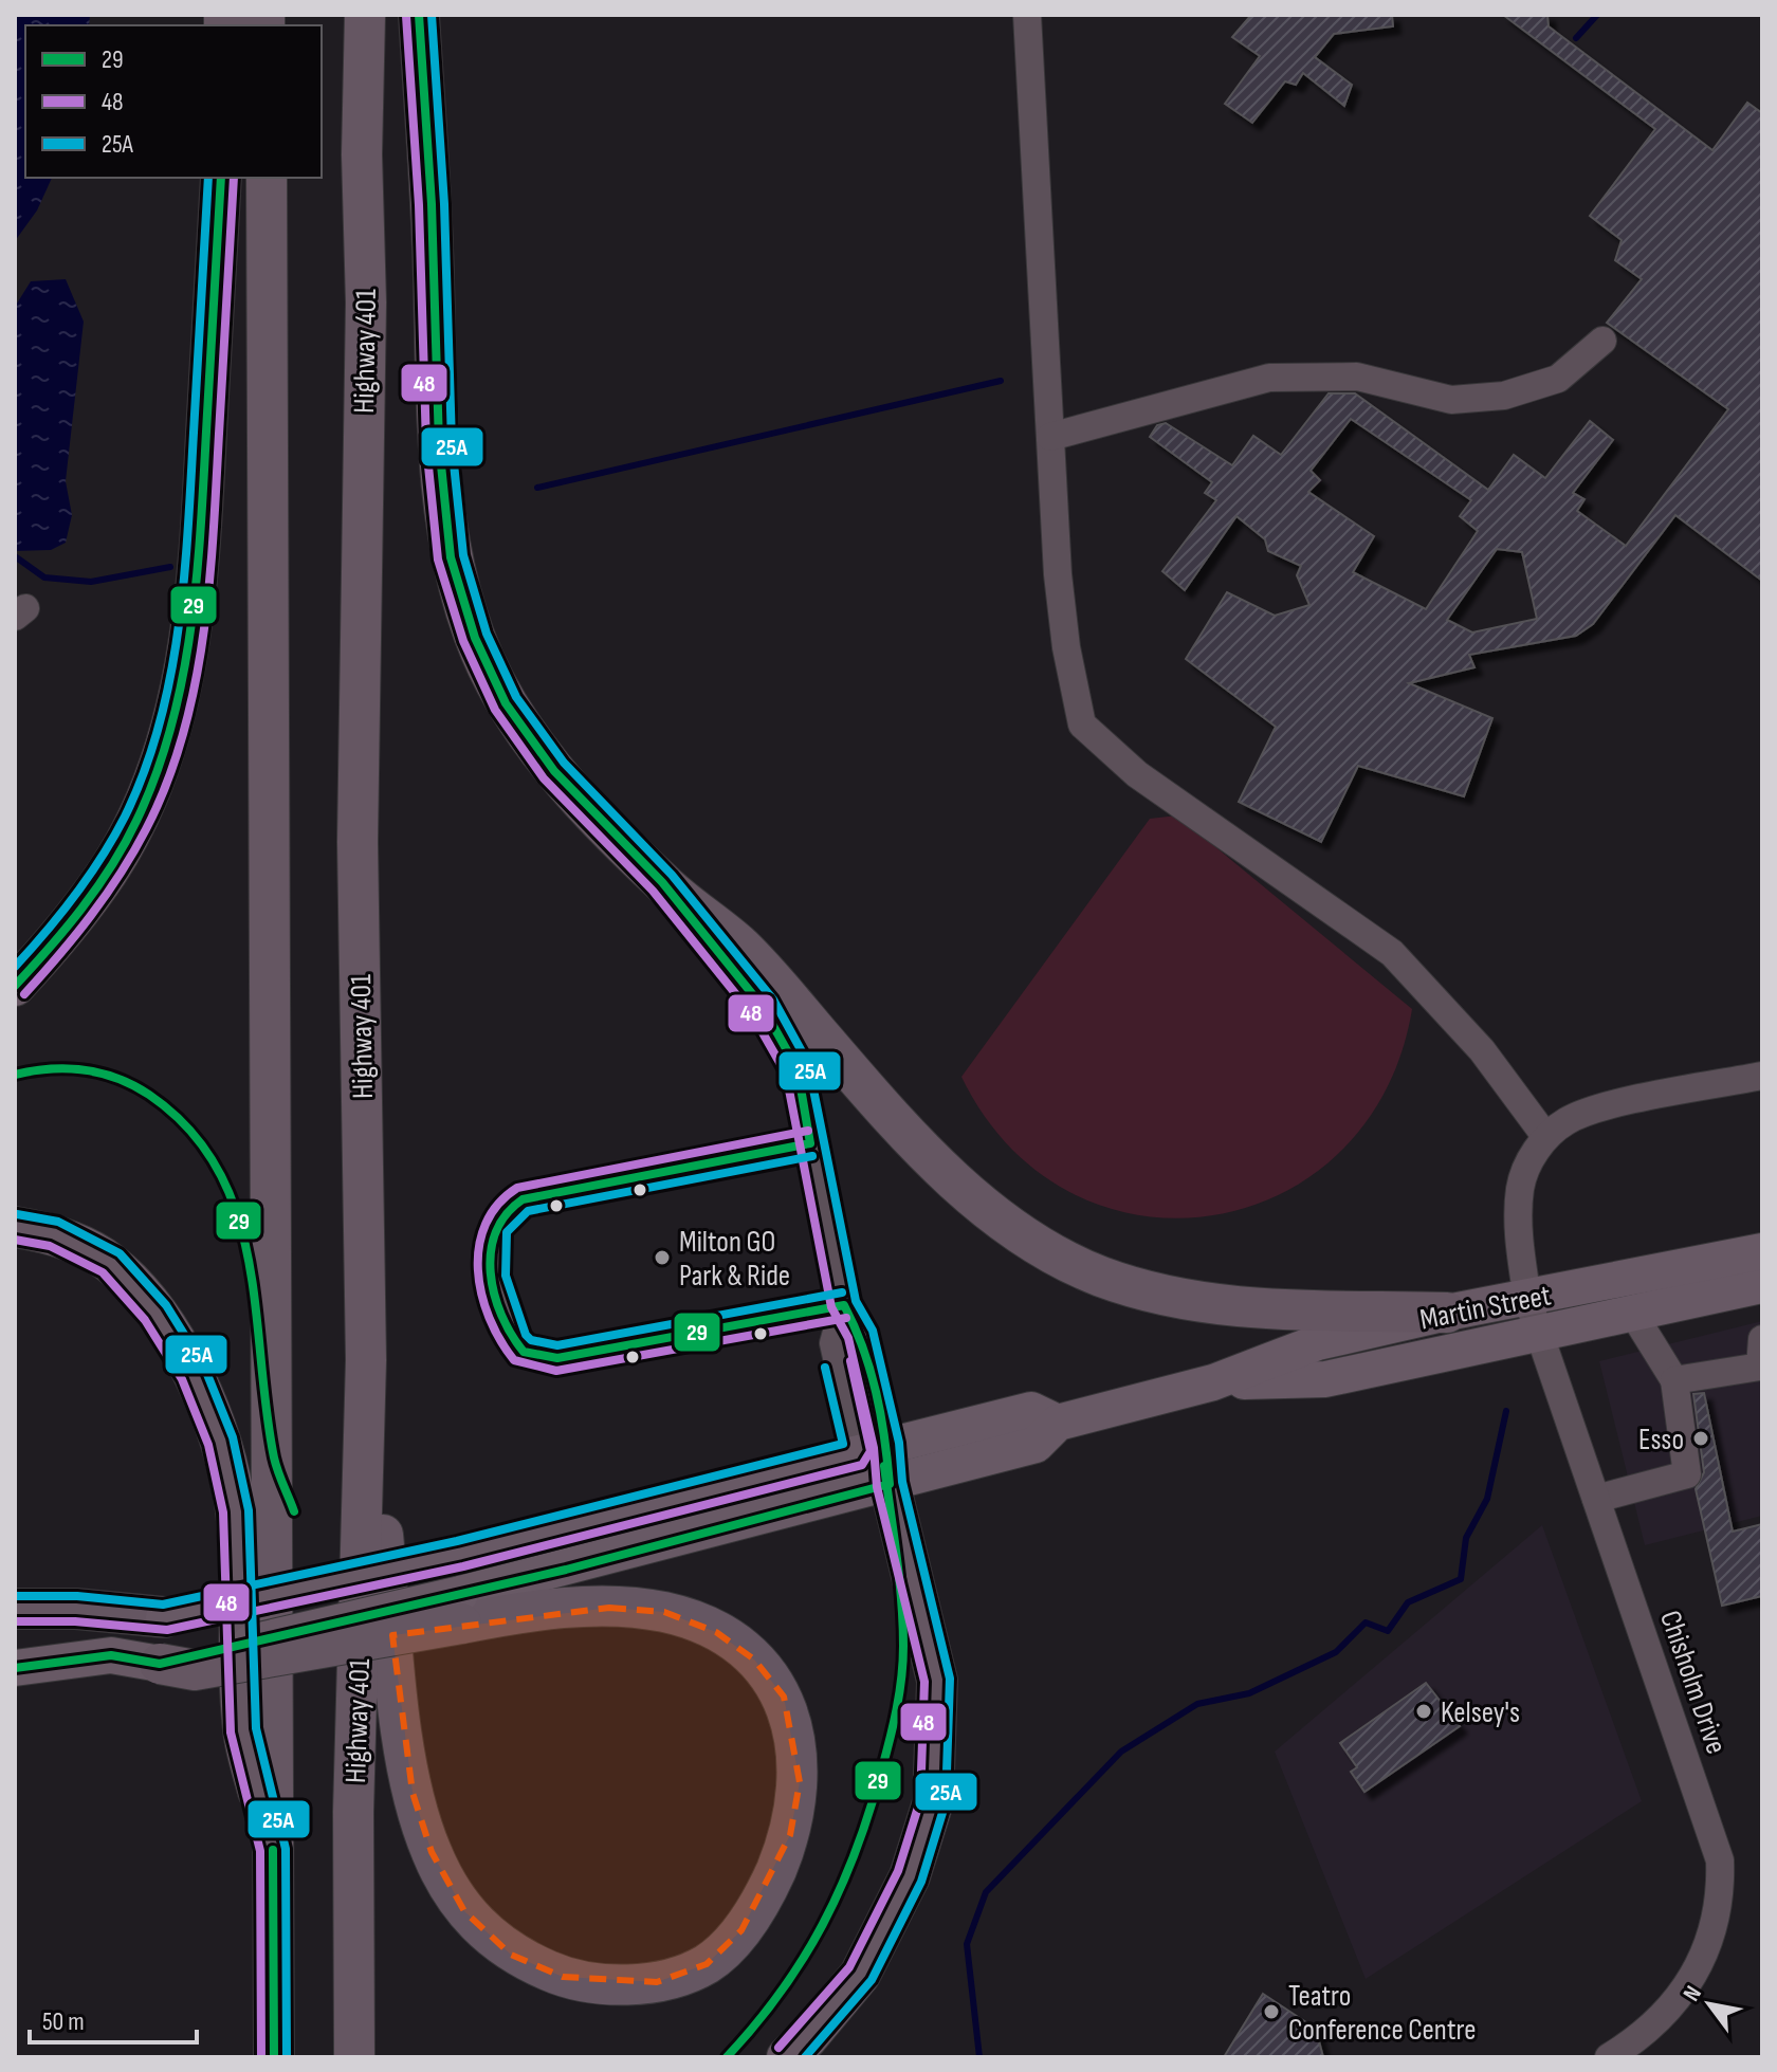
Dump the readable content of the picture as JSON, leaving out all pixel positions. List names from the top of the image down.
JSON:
{
  "streets": {
    "highway": ["Highway 401"],
    "main road": ["Martin Street"],
    "street": ["Chisholm Drive"]
  },
  "crossings": [
    ["Martin Street", "Chisholm Drive"]
  ],
  "places": [
    "Milton GO Park & Ride",
    "Esso",
    "Kelsey's",
    "Teatro Conference Centre"
  ],
  "lines": ["transit line 29", "transit line 25A", "transit line 48"],
  "legend": ["29", "48", "25A"],
  "scale_bar": "50 m",
  "north": "top left"
}
